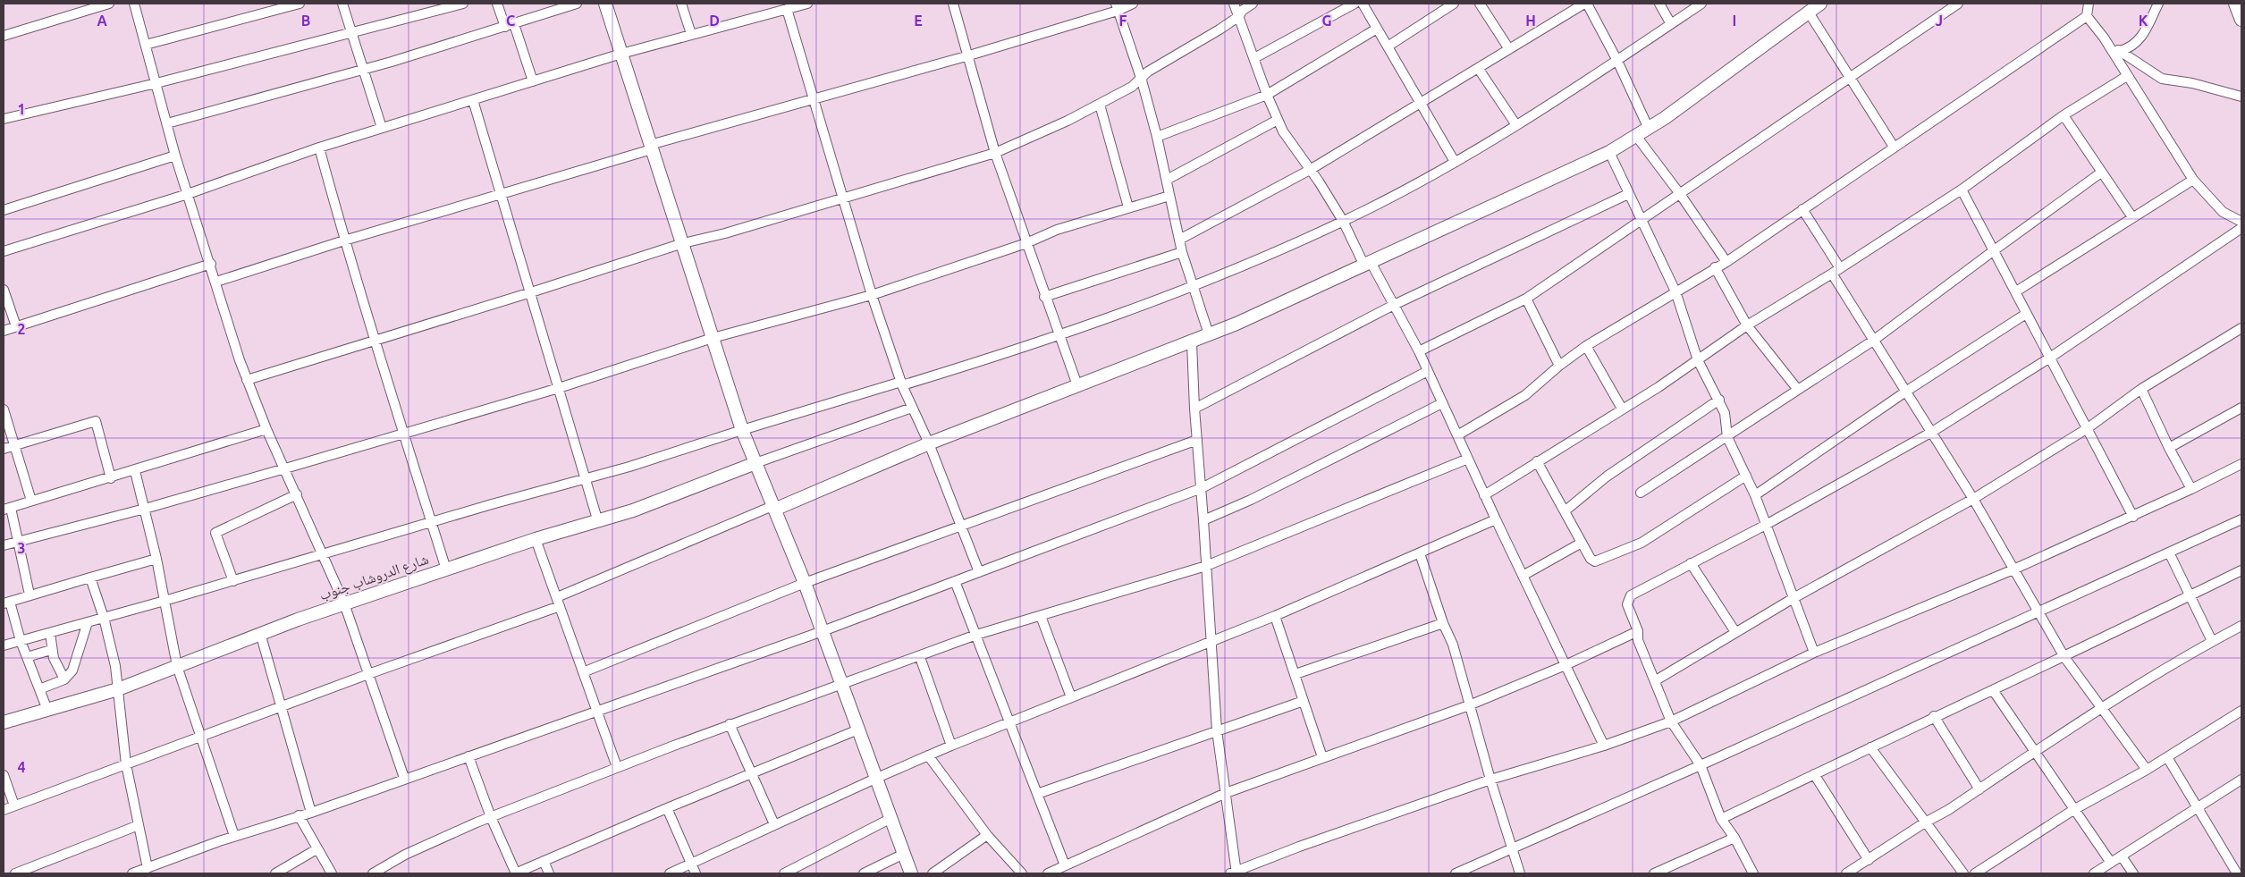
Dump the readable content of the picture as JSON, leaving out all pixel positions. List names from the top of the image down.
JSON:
{
  "streets": {
    "street": ["شارع الدروشاب جنوب"]
  },
  "grid": {
    "columns": [
      "A",
      "B",
      "C",
      "D",
      "E",
      "F",
      "G",
      "H",
      "I",
      "J",
      "K"
    ],
    "rows": [
      "1",
      "2",
      "3",
      "4"
    ]
  }
}
